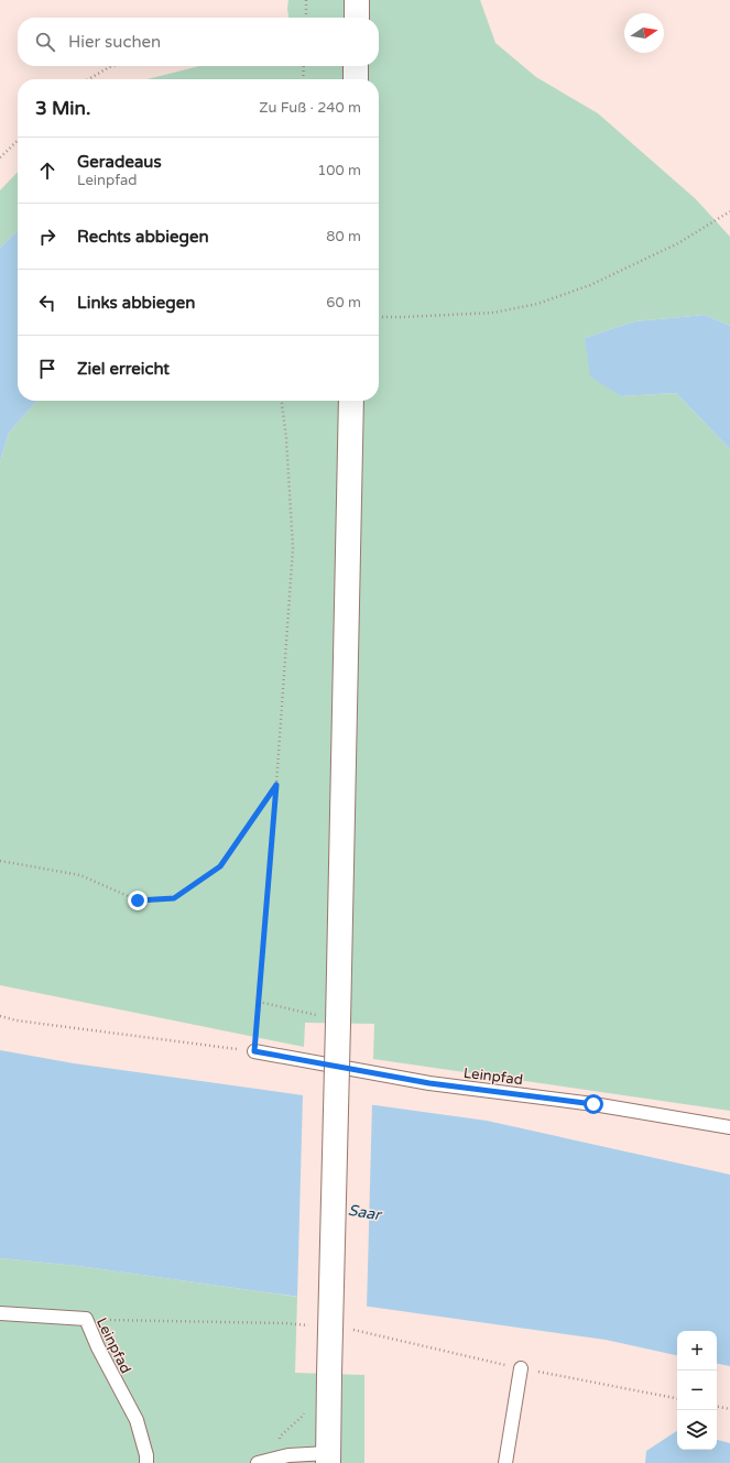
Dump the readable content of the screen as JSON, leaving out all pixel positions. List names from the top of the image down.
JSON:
{
  "streets": {
    "lane": ["Leinpfad"]
  },
  "water": ["Saar"],
  "north": "right",
  "page": {
    "search": "Hier suchen",
    "heading": ["3 Min.", "Zu Fuß · 240 m"],
    "list": [
      ["Geradeaus", "Leinpfad", "100 m"],
      ["Rechts abbiegen", "80 m"],
      ["Links abbiegen", "60 m"],
      "Ziel erreicht"
    ],
    "map_buttons": ["+", "−"]
  }
}
